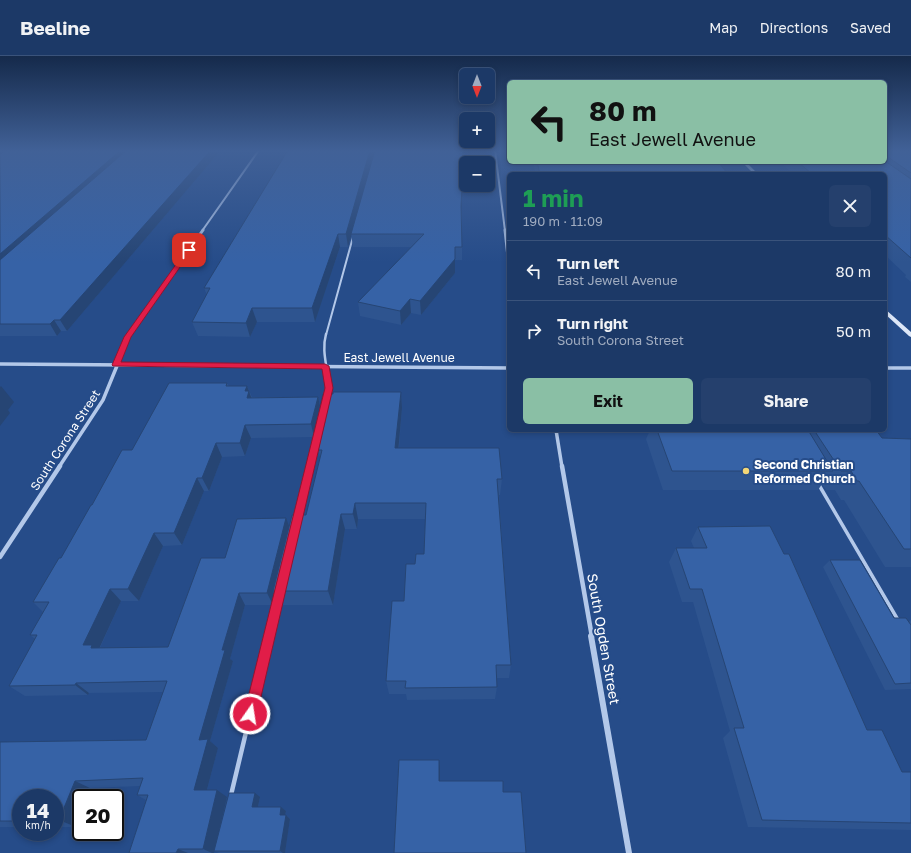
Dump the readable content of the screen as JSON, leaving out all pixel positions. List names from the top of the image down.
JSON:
{
  "streets": {
    "street": ["East Jewell Avenue", "South Corona Street", "South Ogden Street"]
  },
  "crossings": [
    ["East Jewell Avenue", "South Corona Street"]
  ],
  "places": ["Second Christian Reformed Church"],
  "north": "bottom",
  "page": {
    "header": "Beeline",
    "nav": ["Map", "Directions", "Saved"],
    "map_buttons": ["+", "−"],
    "turn": ["80 m", "East Jewell Avenue"],
    "heading": ["1 min", "190 m · 11:09"],
    "list": [
      {
        "name": "Turn left",
        "note": "East Jewell Avenue",
        "value": "80 m"
      },
      {
        "name": "Turn right",
        "note": "South Corona Street",
        "value": "50 m"
      }
    ],
    "buttons": ["Exit", "Share"],
    "speed": "14 km/h",
    "limit": "20"
  }
}
